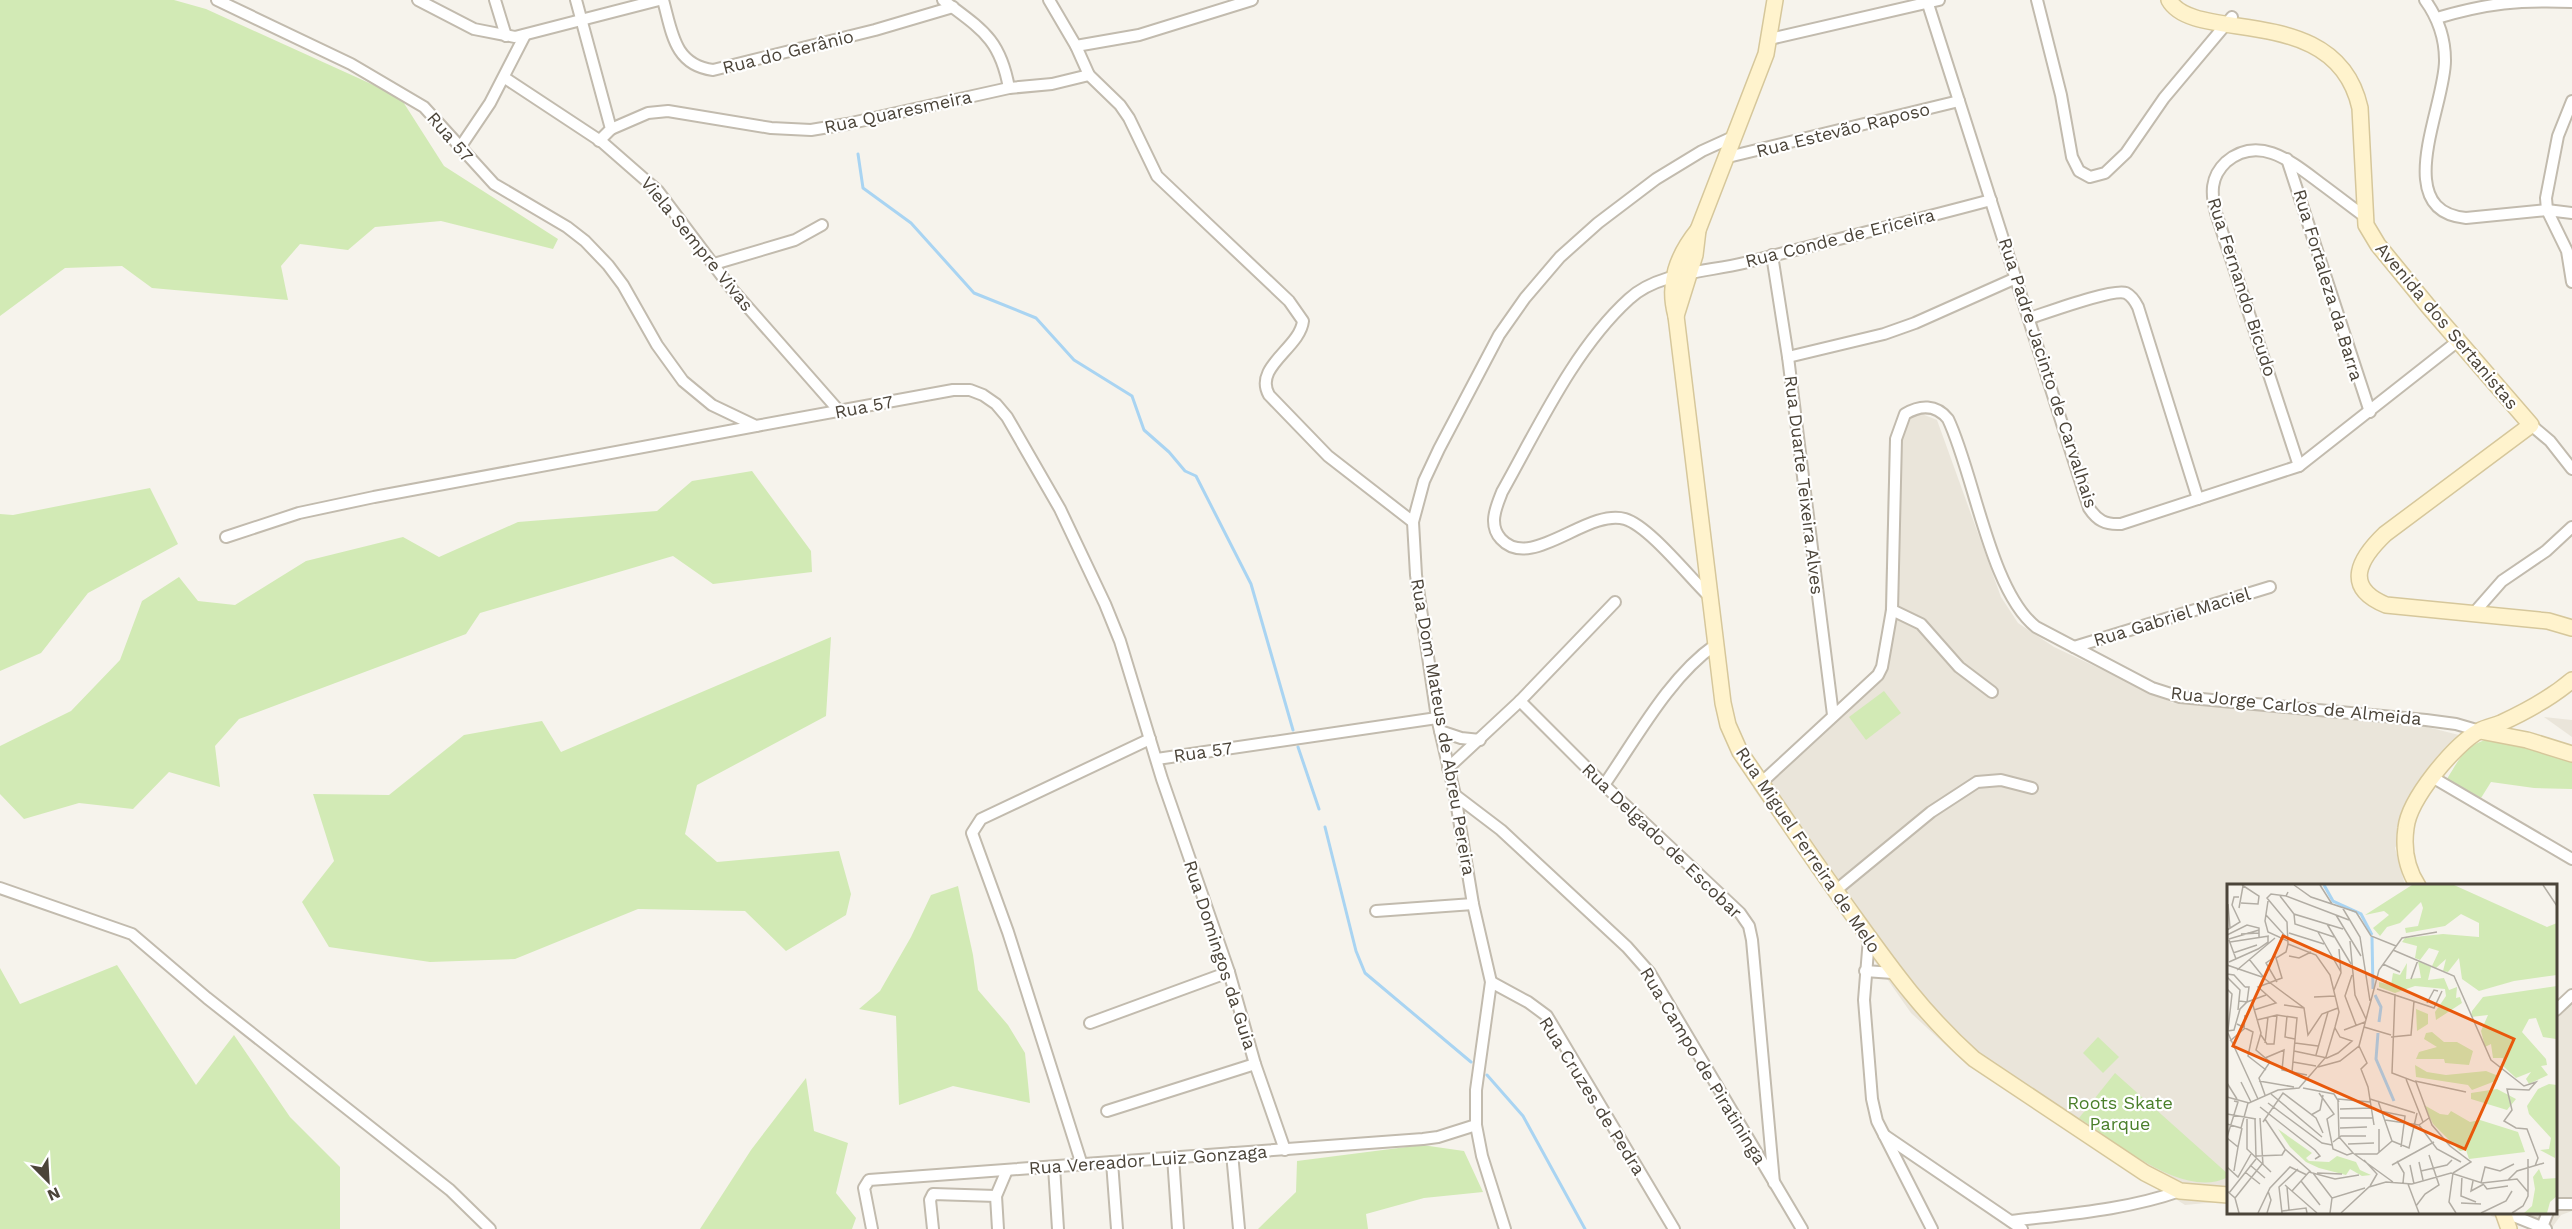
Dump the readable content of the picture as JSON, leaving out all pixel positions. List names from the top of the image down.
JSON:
{
  "streets": {
    "main road": ["Avenida dos Sertanistas", "Rua Miguel Ferreira de Melo"],
    "street": [
      "Rua do Gerânio",
      "Rua Quaresmeira",
      "Rua Estevão Raposo",
      "Rua 57",
      "Rua Conde de Ericeira",
      "Viela Sempre Vivas",
      "Rua Fortaleza da Barra",
      "Rua Fernando Bicudo",
      "Rua Padre Jacinto de Carvalhais",
      "Rua Duarte Teixeira Alves",
      "Rua Gabriel Maciel",
      "Rua Jorge Carlos de Almeida",
      "Rua Dom Mateus de Abreu Pereira",
      "Rua Delgado de Escobar",
      "Rua Domingos da Guia",
      "Rua Campo de Piratininga",
      "Rua Cruzes de Pedra",
      "Rua Vereador Luiz Gonzaga"
    ]
  },
  "crossings": [
    ["Rua Estevão Raposo", "Rua Padre Jacinto de Carvalhais"],
    ["Rua Estevão Raposo", "Rua Miguel Ferreira de Melo"],
    ["Rua 57", "Viela Sempre Vivas"],
    ["Rua 57", "Rua Dom Mateus de Abreu Pereira"],
    ["Rua 57", "Rua Domingos da Guia"],
    ["Rua Conde de Ericeira", "Rua Padre Jacinto de Carvalhais"],
    ["Rua Conde de Ericeira", "Rua Duarte Teixeira Alves"],
    ["Rua Conde de Ericeira", "Rua Miguel Ferreira de Melo"],
    ["Rua Fortaleza da Barra", "Rua Fernando Bicudo"],
    ["Rua Fortaleza da Barra", "Rua Padre Jacinto de Carvalhais"],
    ["Rua Fernando Bicudo", "Avenida dos Sertanistas"],
    ["Rua Fernando Bicudo", "Rua Padre Jacinto de Carvalhais"],
    ["Avenida dos Sertanistas", "Rua Padre Jacinto de Carvalhais"],
    ["Rua Duarte Teixeira Alves", "Rua Jorge Carlos de Almeida"],
    ["Rua Gabriel Maciel", "Rua Jorge Carlos de Almeida"],
    ["Rua Jorge Carlos de Almeida", "Rua Miguel Ferreira de Melo"],
    ["Rua Dom Mateus de Abreu Pereira", "Rua Miguel Ferreira de Melo"],
    ["Rua Dom Mateus de Abreu Pereira", "Rua Campo de Piratininga"],
    ["Rua Dom Mateus de Abreu Pereira", "Rua Cruzes de Pedra"],
    ["Rua Dom Mateus de Abreu Pereira", "Rua Vereador Luiz Gonzaga"],
    ["Rua Delgado de Escobar", "Rua Campo de Piratininga"],
    ["Rua Domingos da Guia", "Rua Vereador Luiz Gonzaga"]
  ],
  "parks": ["Roots Skate Parque"],
  "north": "bottom right"
}
